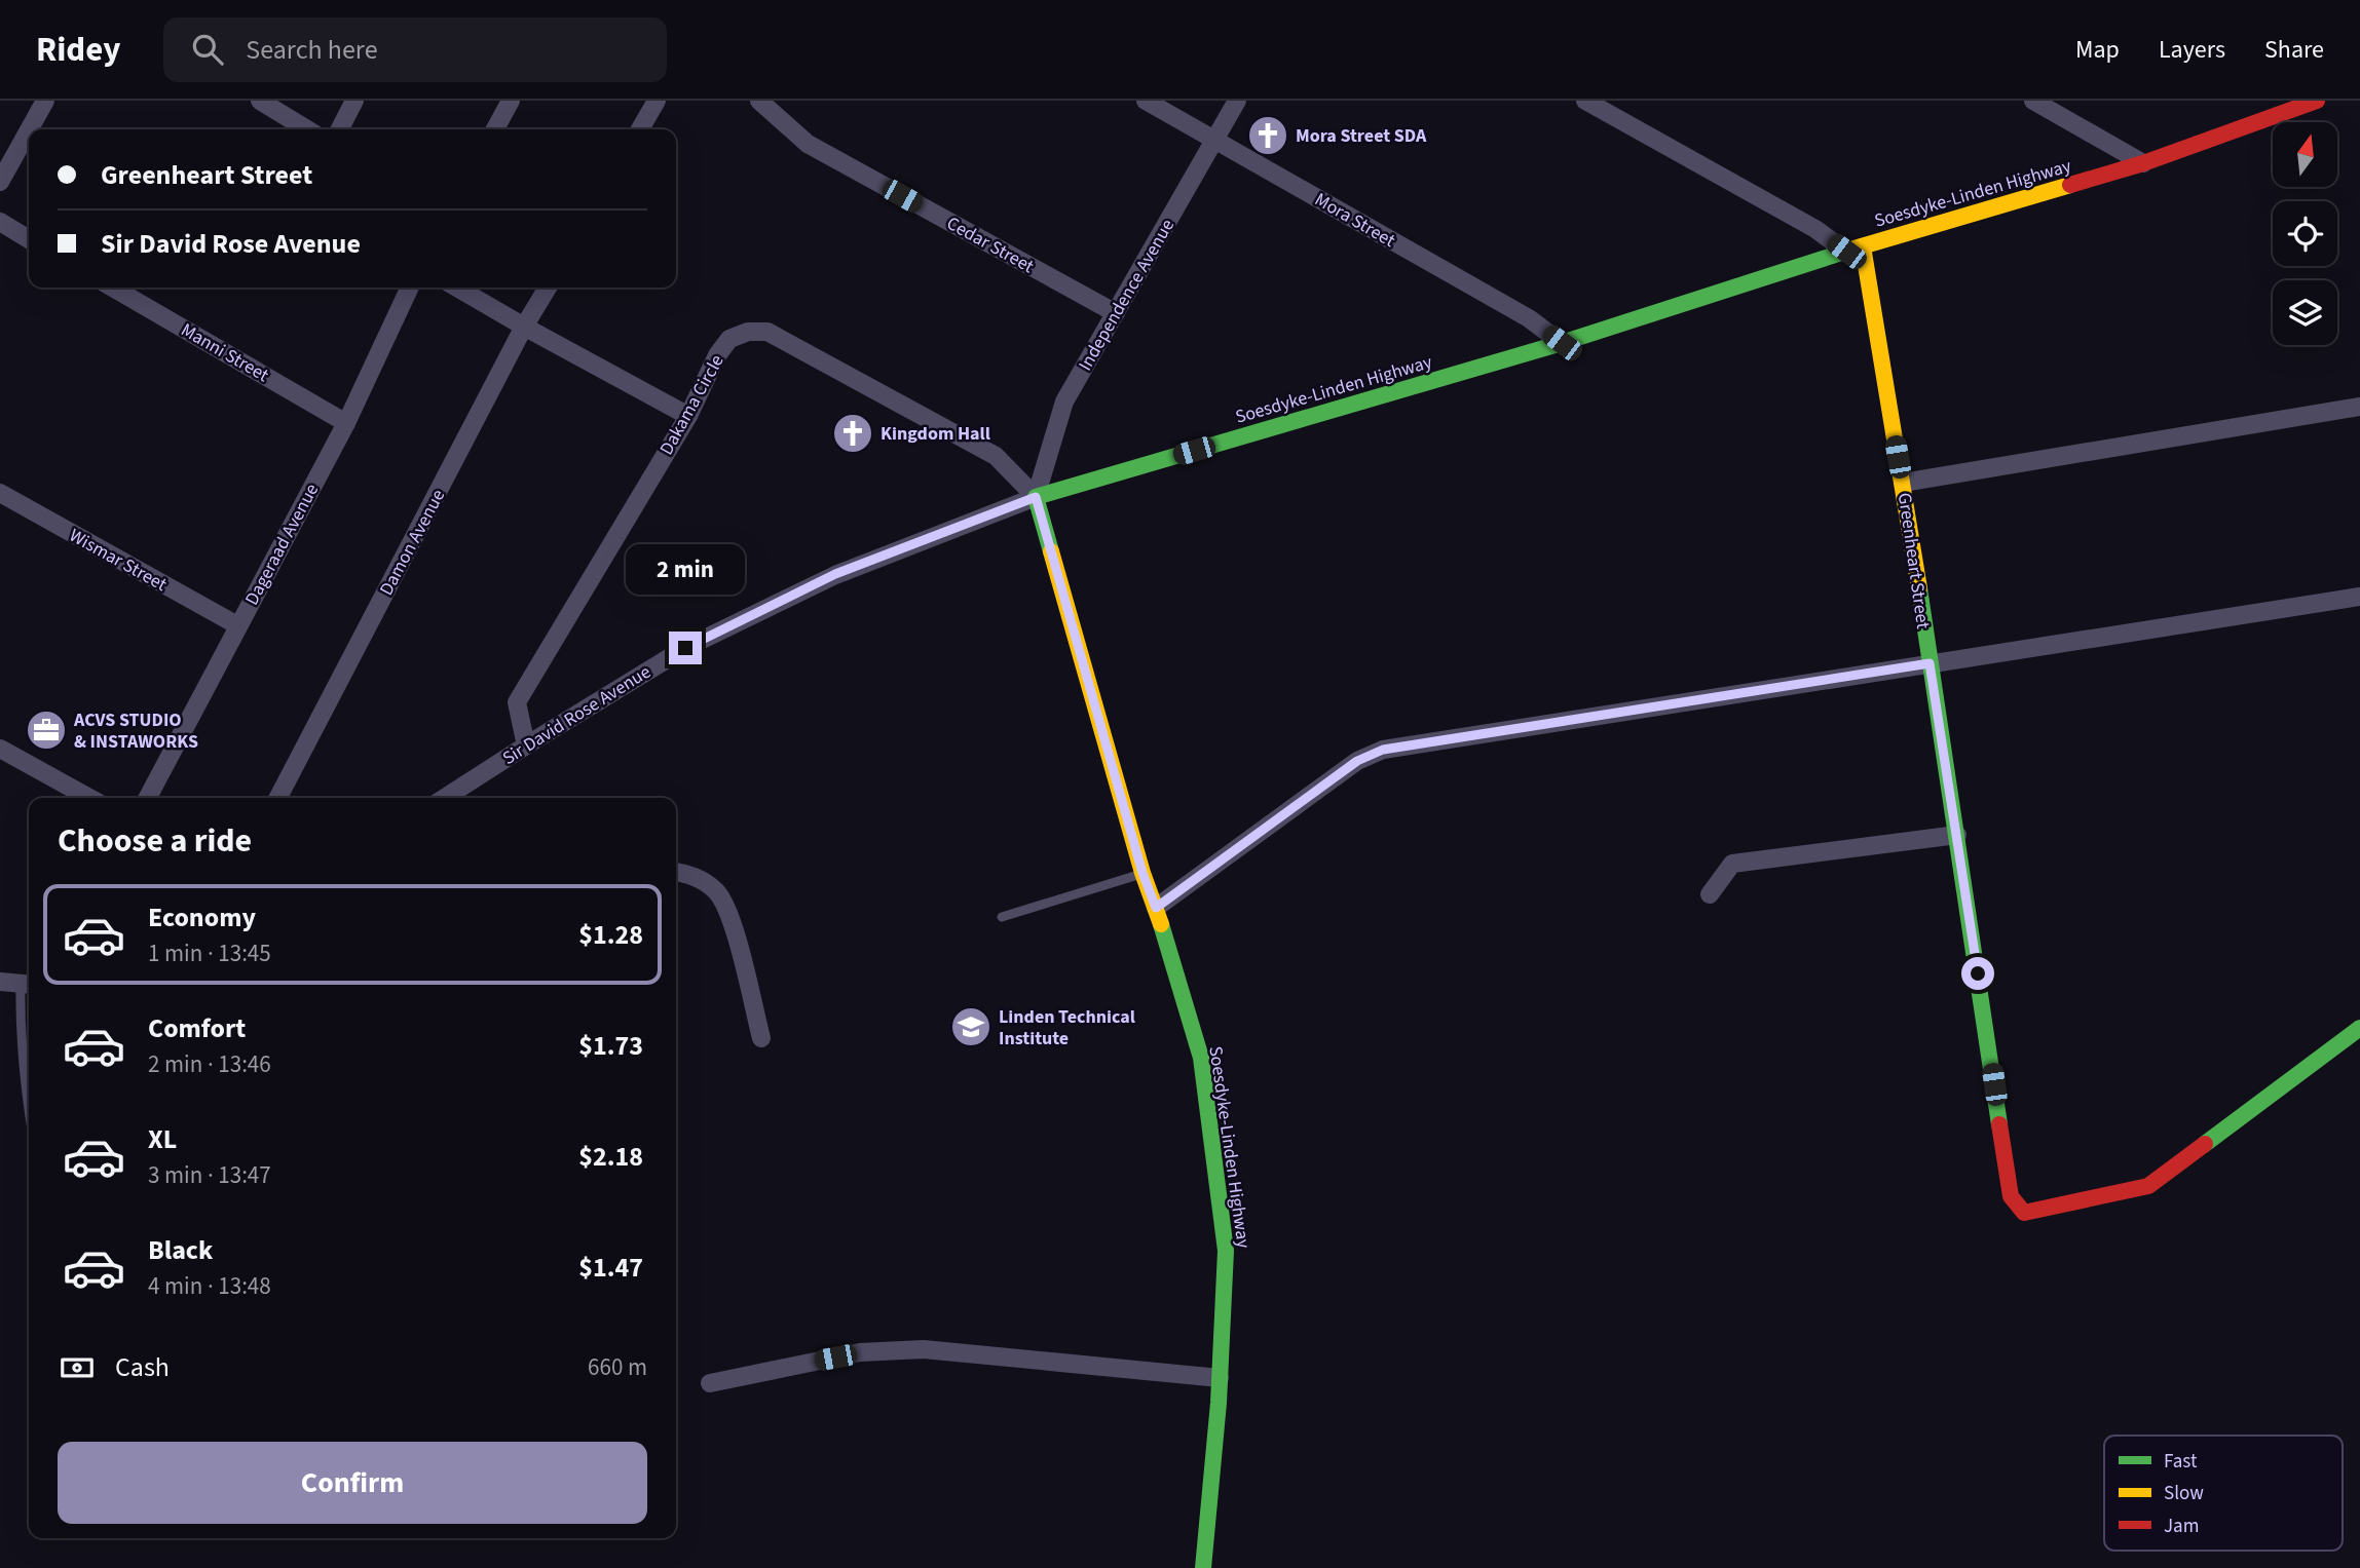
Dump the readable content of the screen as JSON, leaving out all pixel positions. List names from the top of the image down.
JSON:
{
  "streets": {
    "main road": ["Soesdyke-Linden Highway", "Greenheart Street"],
    "street": [
      "Mora Street",
      "Cedar Street",
      "Independence Avenue",
      "Manni Street",
      "Dakama Circle",
      "Damon Avenue",
      "Dageraad Avenue",
      "Wismar Street",
      "Sir David Rose Avenue"
    ]
  },
  "crossings": [
    ["Soesdyke-Linden Highway", "Mora Street"],
    ["Soesdyke-Linden Highway", "Independence Avenue"],
    ["Soesdyke-Linden Highway", "Dakama Circle"],
    ["Soesdyke-Linden Highway", "Greenheart Street"],
    ["Soesdyke-Linden Highway", "Sir David Rose Avenue"],
    ["Mora Street", "Independence Avenue"],
    ["Cedar Street", "Independence Avenue"],
    ["Independence Avenue", "Dakama Circle"],
    ["Independence Avenue", "Sir David Rose Avenue"],
    ["Manni Street", "Dageraad Avenue"],
    ["Dakama Circle", "Sir David Rose Avenue"],
    ["Dageraad Avenue", "Wismar Street"]
  ],
  "places": {
    "church": ["Mora Street SDA", "Kingdom Hall"],
    "office": ["ACVS STUDIO & INSTAWORKS"],
    "school or university": ["Linden Technical Institute"]
  },
  "legend": ["Fast", "Slow", "Jam"],
  "north": "top",
  "page": {
    "header": "Ridey",
    "search": "Search here",
    "nav": ["Map", "Layers", "Share"],
    "banner": ["Greenheart Street", "Sir David Rose Avenue"],
    "bubble": "2 min",
    "heading": "Choose a ride",
    "list": [
      {
        "name": "Economy",
        "note": "1 min · 13:45",
        "value": "$1.28"
      },
      {
        "name": "Comfort",
        "note": "2 min · 13:46",
        "value": "$1.73"
      },
      {
        "name": "XL",
        "note": "3 min · 13:47",
        "value": "$2.18"
      },
      {
        "name": "Black",
        "note": "4 min · 13:48",
        "value": "$1.47"
      }
    ],
    "pay": ["Cash", "660 m"],
    "buttons": "Confirm"
  }
}
